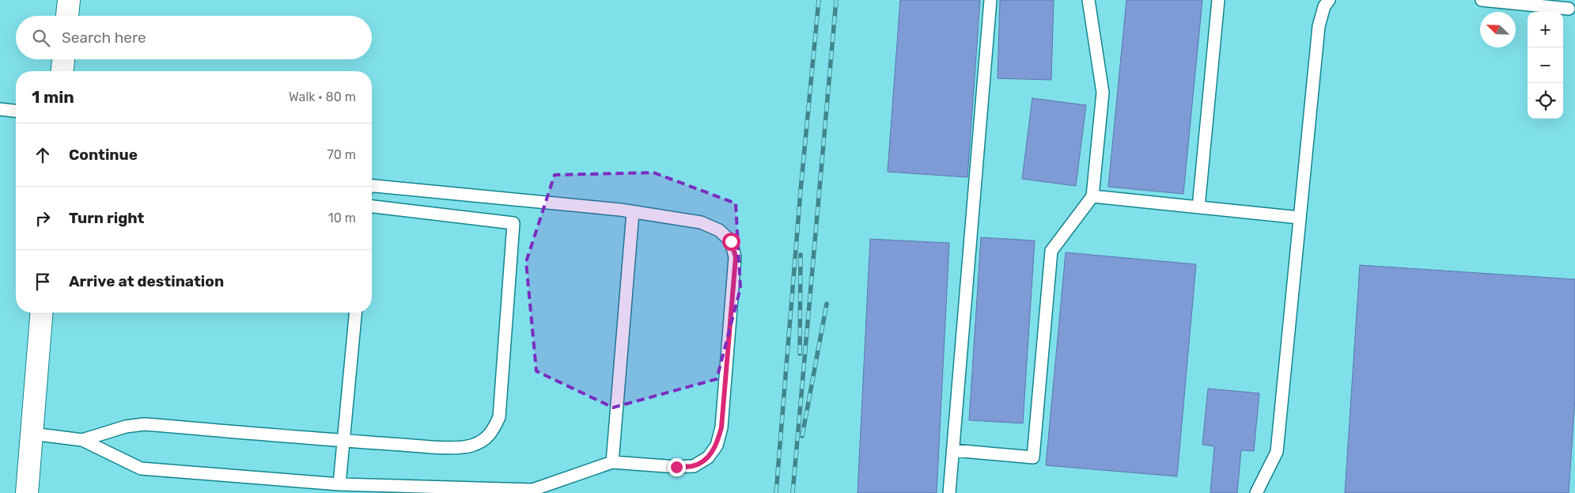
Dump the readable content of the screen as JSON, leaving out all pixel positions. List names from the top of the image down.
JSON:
{
  "north": "top left",
  "page": {
    "map_buttons": ["+", "−"],
    "search": "Search here",
    "heading": ["1 min", "Walk · 80 m"],
    "list": [
      ["Continue", "70 m"],
      ["Turn right", "10 m"],
      "Arrive at destination"
    ]
  }
}
